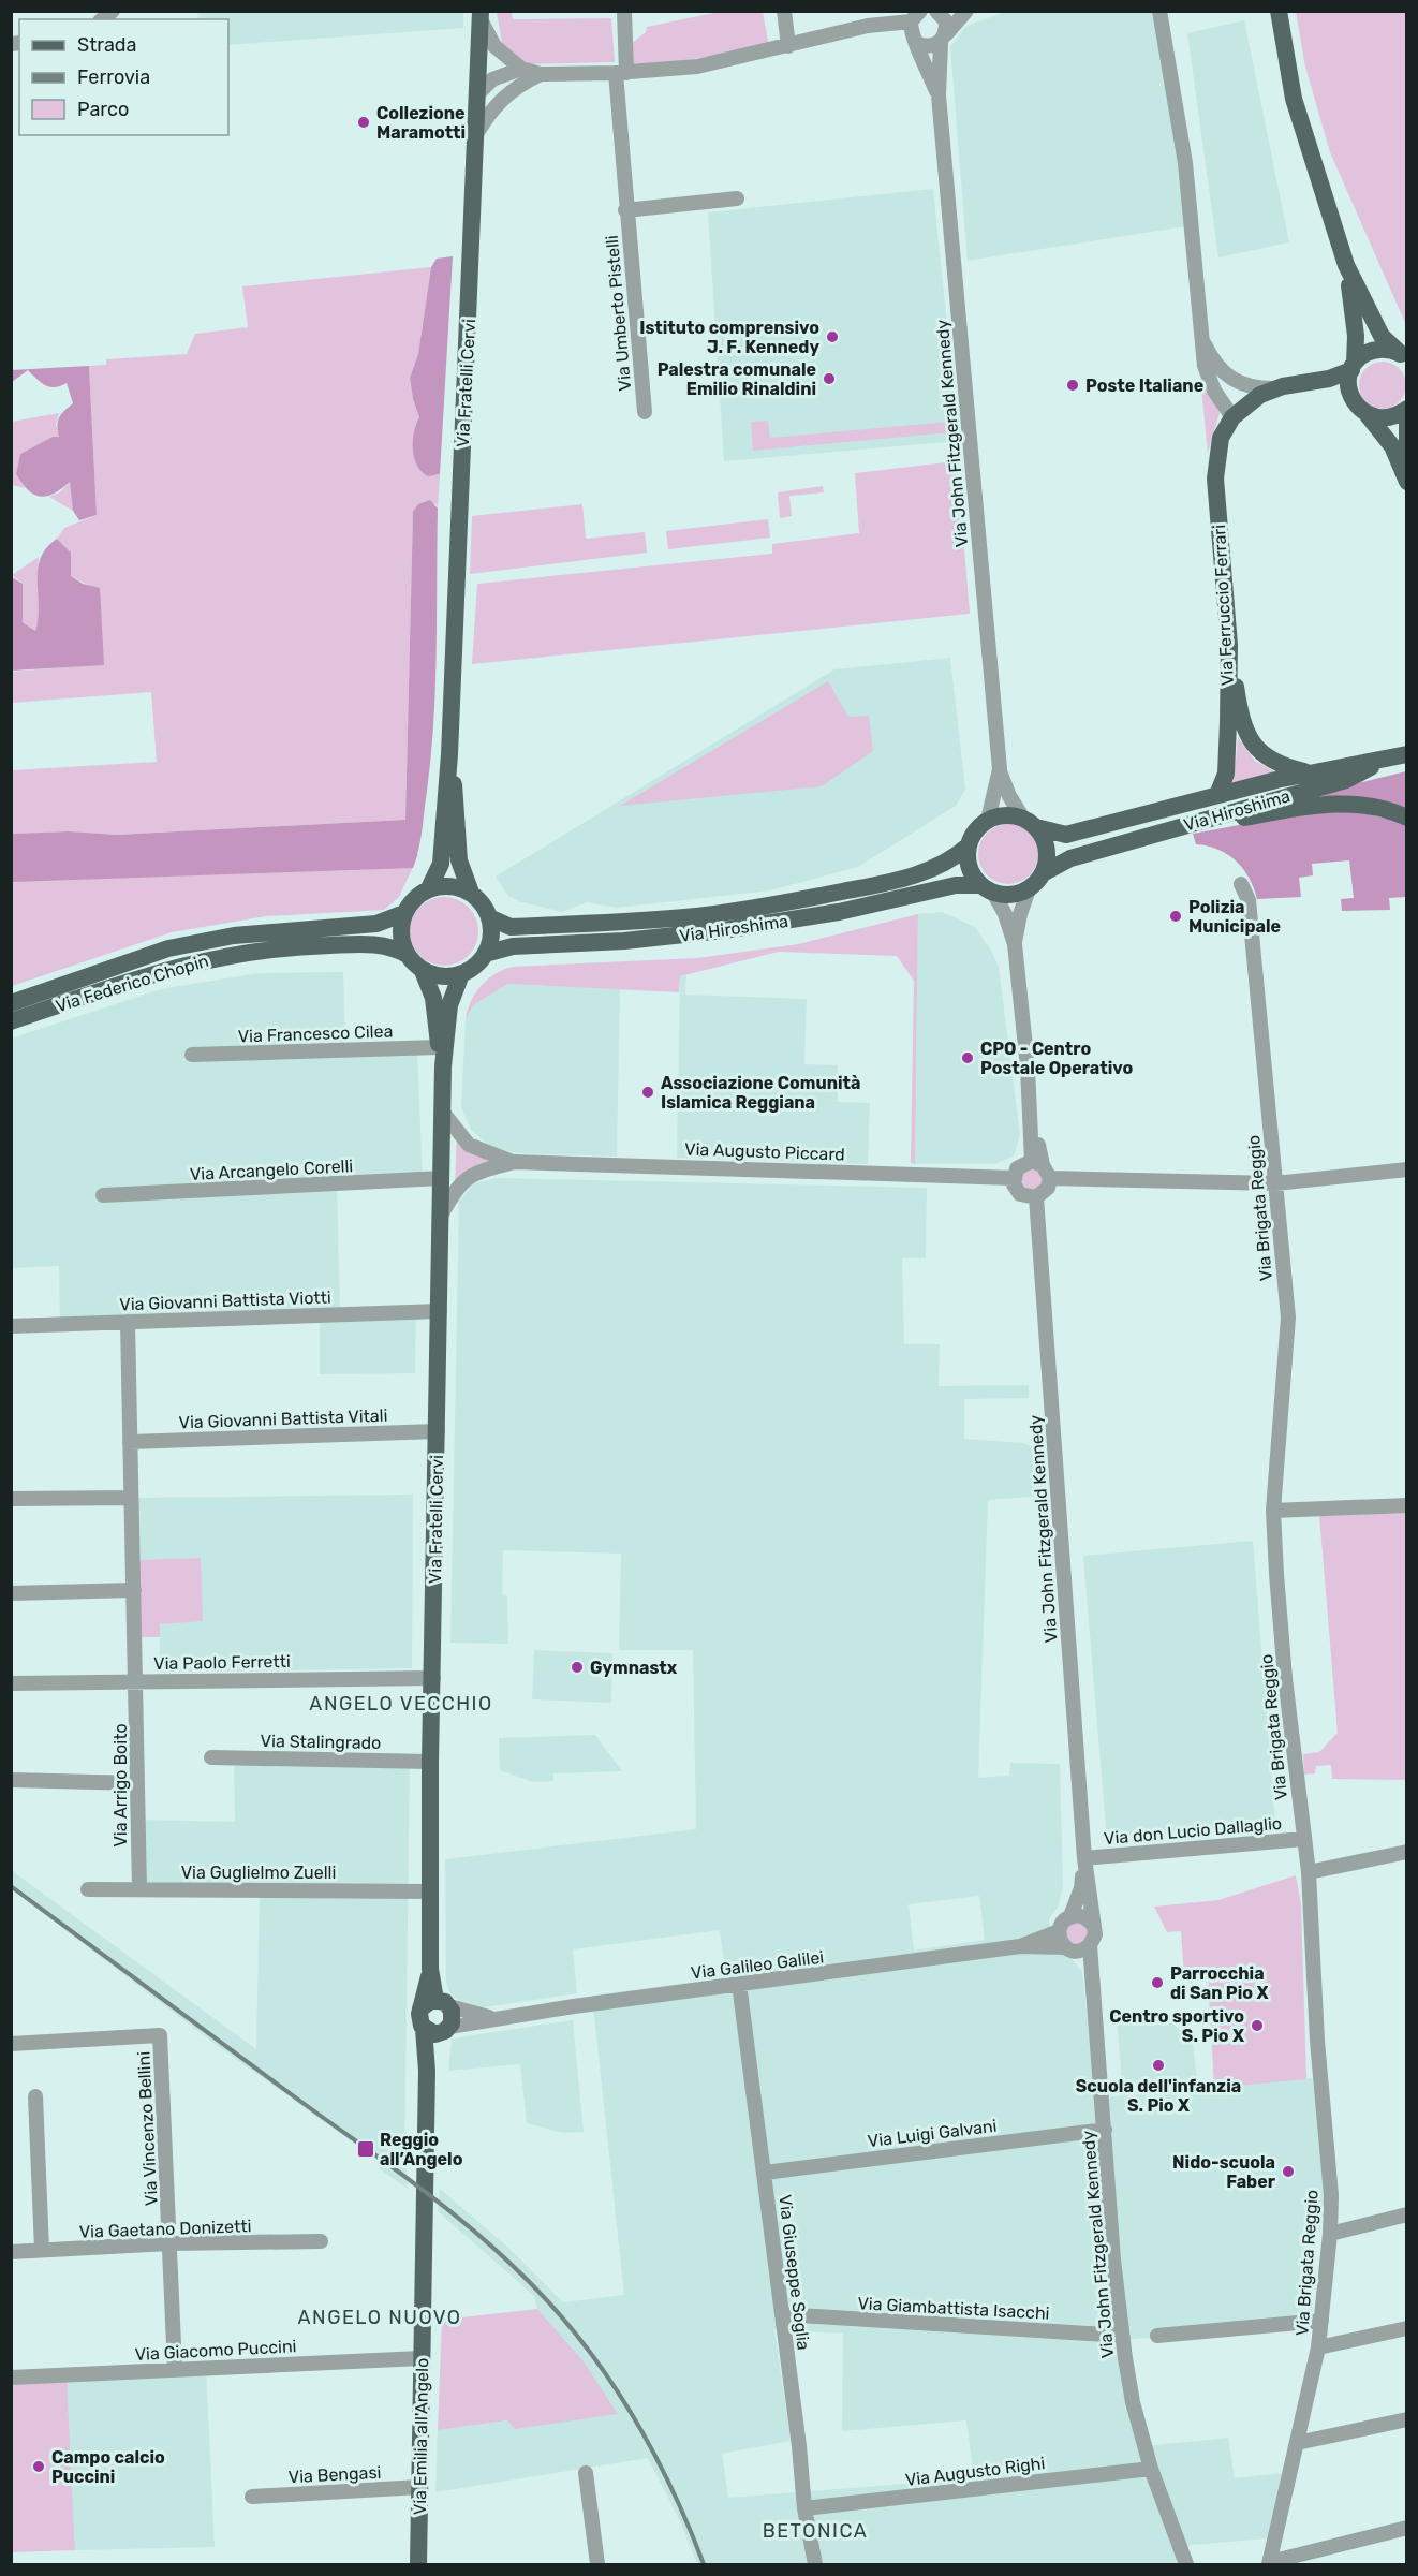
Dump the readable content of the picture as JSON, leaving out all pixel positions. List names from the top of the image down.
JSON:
{
  "streets": {
    "main road": [
      "Via Fratelli Cervi",
      "Via Ferruccio Ferrari",
      "Via Hiroshima",
      "Via Federico Chopin",
      "Via Emilia all'Angelo"
    ],
    "street": [
      "Via Umberto Pistelli",
      "Via John Fitzgerald Kennedy",
      "Via Francesco Cilea",
      "Via Augusto Piccard",
      "Via Arcangelo Corelli",
      "Via Brigata Reggio",
      "Via Giovanni Battista Viotti",
      "Via Giovanni Battista Vitali",
      "Via Paolo Ferretti",
      "Via Stalingrado",
      "Via Arrigo Boito",
      "Via don Lucio Dallaglio",
      "Via Guglielmo Zuelli",
      "Via Galileo Galilei",
      "Via Vincenzo Bellini",
      "Via Luigi Galvani",
      "Via Gaetano Donizetti",
      "Via Giuseppe Soglia",
      "Via Giambattista Isacchi",
      "Via Giacomo Puccini",
      "Via Augusto Righi",
      "Via Bengasi"
    ]
  },
  "crossings": [
    ["Via Fratelli Cervi", "Via Hiroshima"],
    ["Via Fratelli Cervi", "Via Federico Chopin"],
    ["Via Fratelli Cervi", "Via Francesco Cilea"],
    ["Via Fratelli Cervi", "Via Augusto Piccard"],
    ["Via Fratelli Cervi", "Via Arcangelo Corelli"],
    ["Via Fratelli Cervi", "Via Giovanni Battista Viotti"],
    ["Via Fratelli Cervi", "Via Giovanni Battista Vitali"],
    ["Via Fratelli Cervi", "Via Paolo Ferretti"],
    ["Via Fratelli Cervi", "Via Stalingrado"],
    ["Via Fratelli Cervi", "Via Guglielmo Zuelli"],
    ["Via Fratelli Cervi", "Via Galileo Galilei"],
    ["Via John Fitzgerald Kennedy", "Via Hiroshima"],
    ["Via John Fitzgerald Kennedy", "Via Augusto Piccard"],
    ["Via John Fitzgerald Kennedy", "Via don Lucio Dallaglio"],
    ["Via John Fitzgerald Kennedy", "Via Galileo Galilei"],
    ["Via John Fitzgerald Kennedy", "Via Luigi Galvani"],
    ["Via John Fitzgerald Kennedy", "Via Giambattista Isacchi"],
    ["Via John Fitzgerald Kennedy", "Via Augusto Righi"],
    ["Via Ferruccio Ferrari", "Via Hiroshima"],
    ["Via Hiroshima", "Via Federico Chopin"],
    ["Via Brigata Reggio", "Via don Lucio Dallaglio"],
    ["Via Giovanni Battista Viotti", "Via Arrigo Boito"],
    ["Via Giovanni Battista Vitali", "Via Arrigo Boito"],
    ["Via Paolo Ferretti", "Via Arrigo Boito"],
    ["Via Arrigo Boito", "Via Guglielmo Zuelli"],
    ["Via Galileo Galilei", "Via Giuseppe Soglia"],
    ["Via Galileo Galilei", "Via Emilia all'Angelo"],
    ["Via Vincenzo Bellini", "Via Gaetano Donizetti"],
    ["Via Vincenzo Bellini", "Via Giacomo Puccini"],
    ["Via Luigi Galvani", "Via Giuseppe Soglia"],
    ["Via Giuseppe Soglia", "Via Giambattista Isacchi"],
    ["Via Giuseppe Soglia", "Via Augusto Righi"],
    ["Via Giacomo Puccini", "Via Emilia all'Angelo"],
    ["Via Emilia all'Angelo", "Via Bengasi"]
  ],
  "districts": ["ANGELO VECCHIO", "ANGELO NUOVO", "BETONICA"],
  "places": {
    "other": [
      "Collezione Maramotti",
      "Istituto comprensivo J. F. Kennedy",
      "Palestra comunale Emilio Rinaldini",
      "Poste Italiane",
      "Polizia Municipale",
      "CPO - Centro Postale Operativo",
      "Associazione Comunità Islamica Reggiana",
      "Gymnastx",
      "Parrocchia di San Pio X",
      "Centro sportivo S. Pio X",
      "Scuola dell'infanzia S. Pio X",
      "Nido-scuola Faber",
      "Campo calcio Puccini"
    ],
    "transit": ["Reggio all’Angelo"]
  },
  "legend": ["Strada", "Ferrovia", "Parco"]
}
